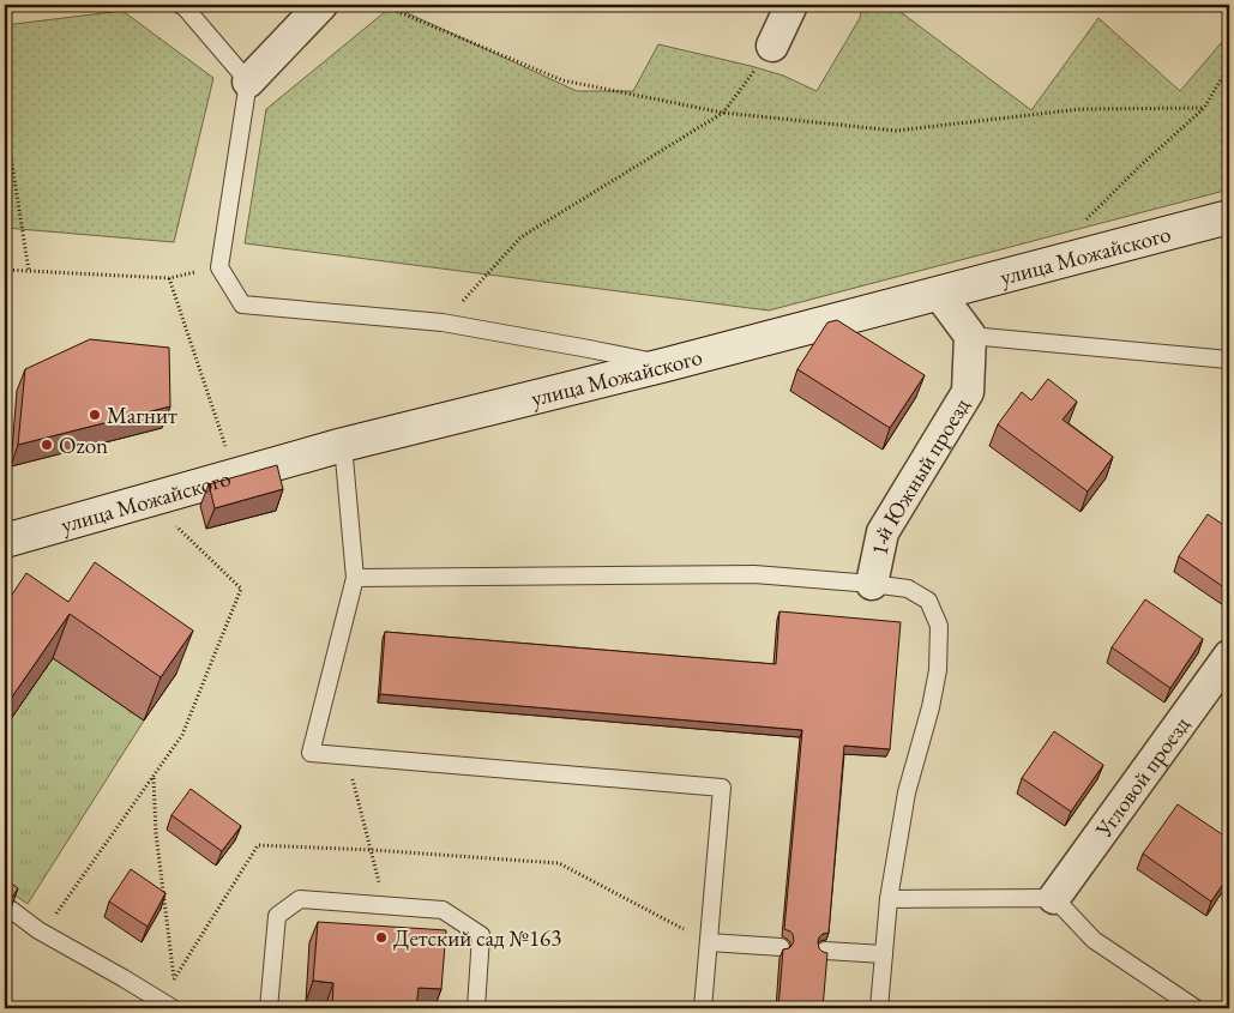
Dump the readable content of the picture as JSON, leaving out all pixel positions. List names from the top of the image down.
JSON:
{
  "streets": {
    "main road": ["улица Можайского"],
    "street": ["1-й Южный проезд", "Угловой проезд"]
  },
  "places": ["Магнит", "Ozon", "Детский сад №163"]
}
